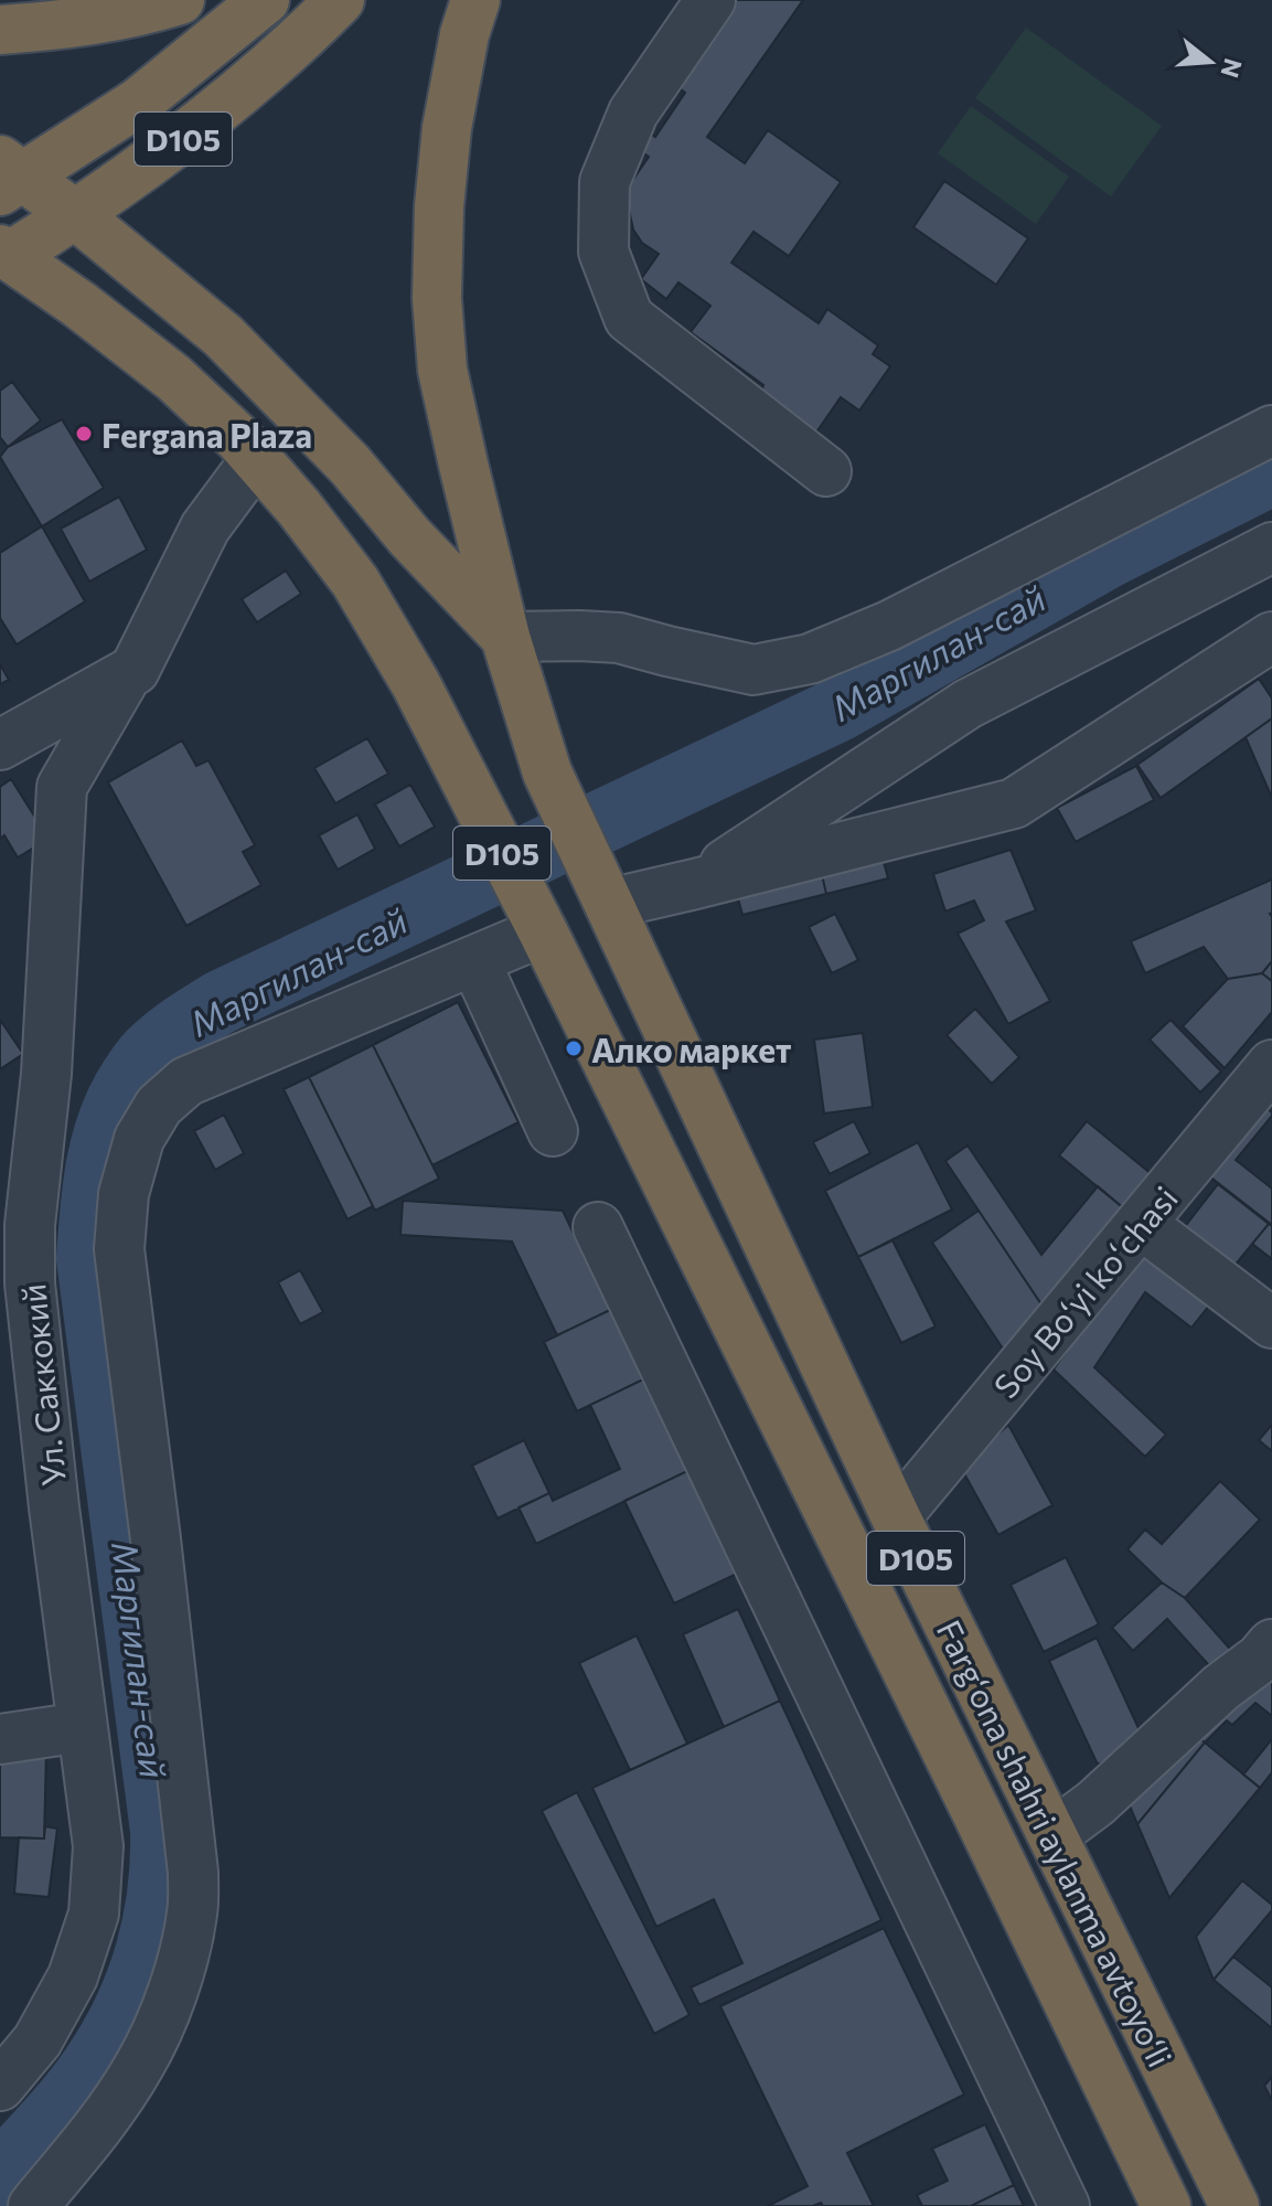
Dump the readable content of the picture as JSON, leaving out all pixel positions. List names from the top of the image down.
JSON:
{
  "streets": {
    "highway": ["D105", "Farg‘ona shahri aylanma avtoyo‘li"],
    "street": ["Soy Boʻyi koʻchasi", "Ул. Саккокий"]
  },
  "crossings": [
    ["D105", "Ул. Саккокий"],
    ["D105", "Farg‘ona shahri aylanma avtoyo‘li"],
    ["Soy Boʻyi koʻchasi", "Farg‘ona shahri aylanma avtoyo‘li"]
  ],
  "water": ["Маргилан-сай"],
  "places": ["Fergana Plaza", "Алко маркет"],
  "north": "right"
}
